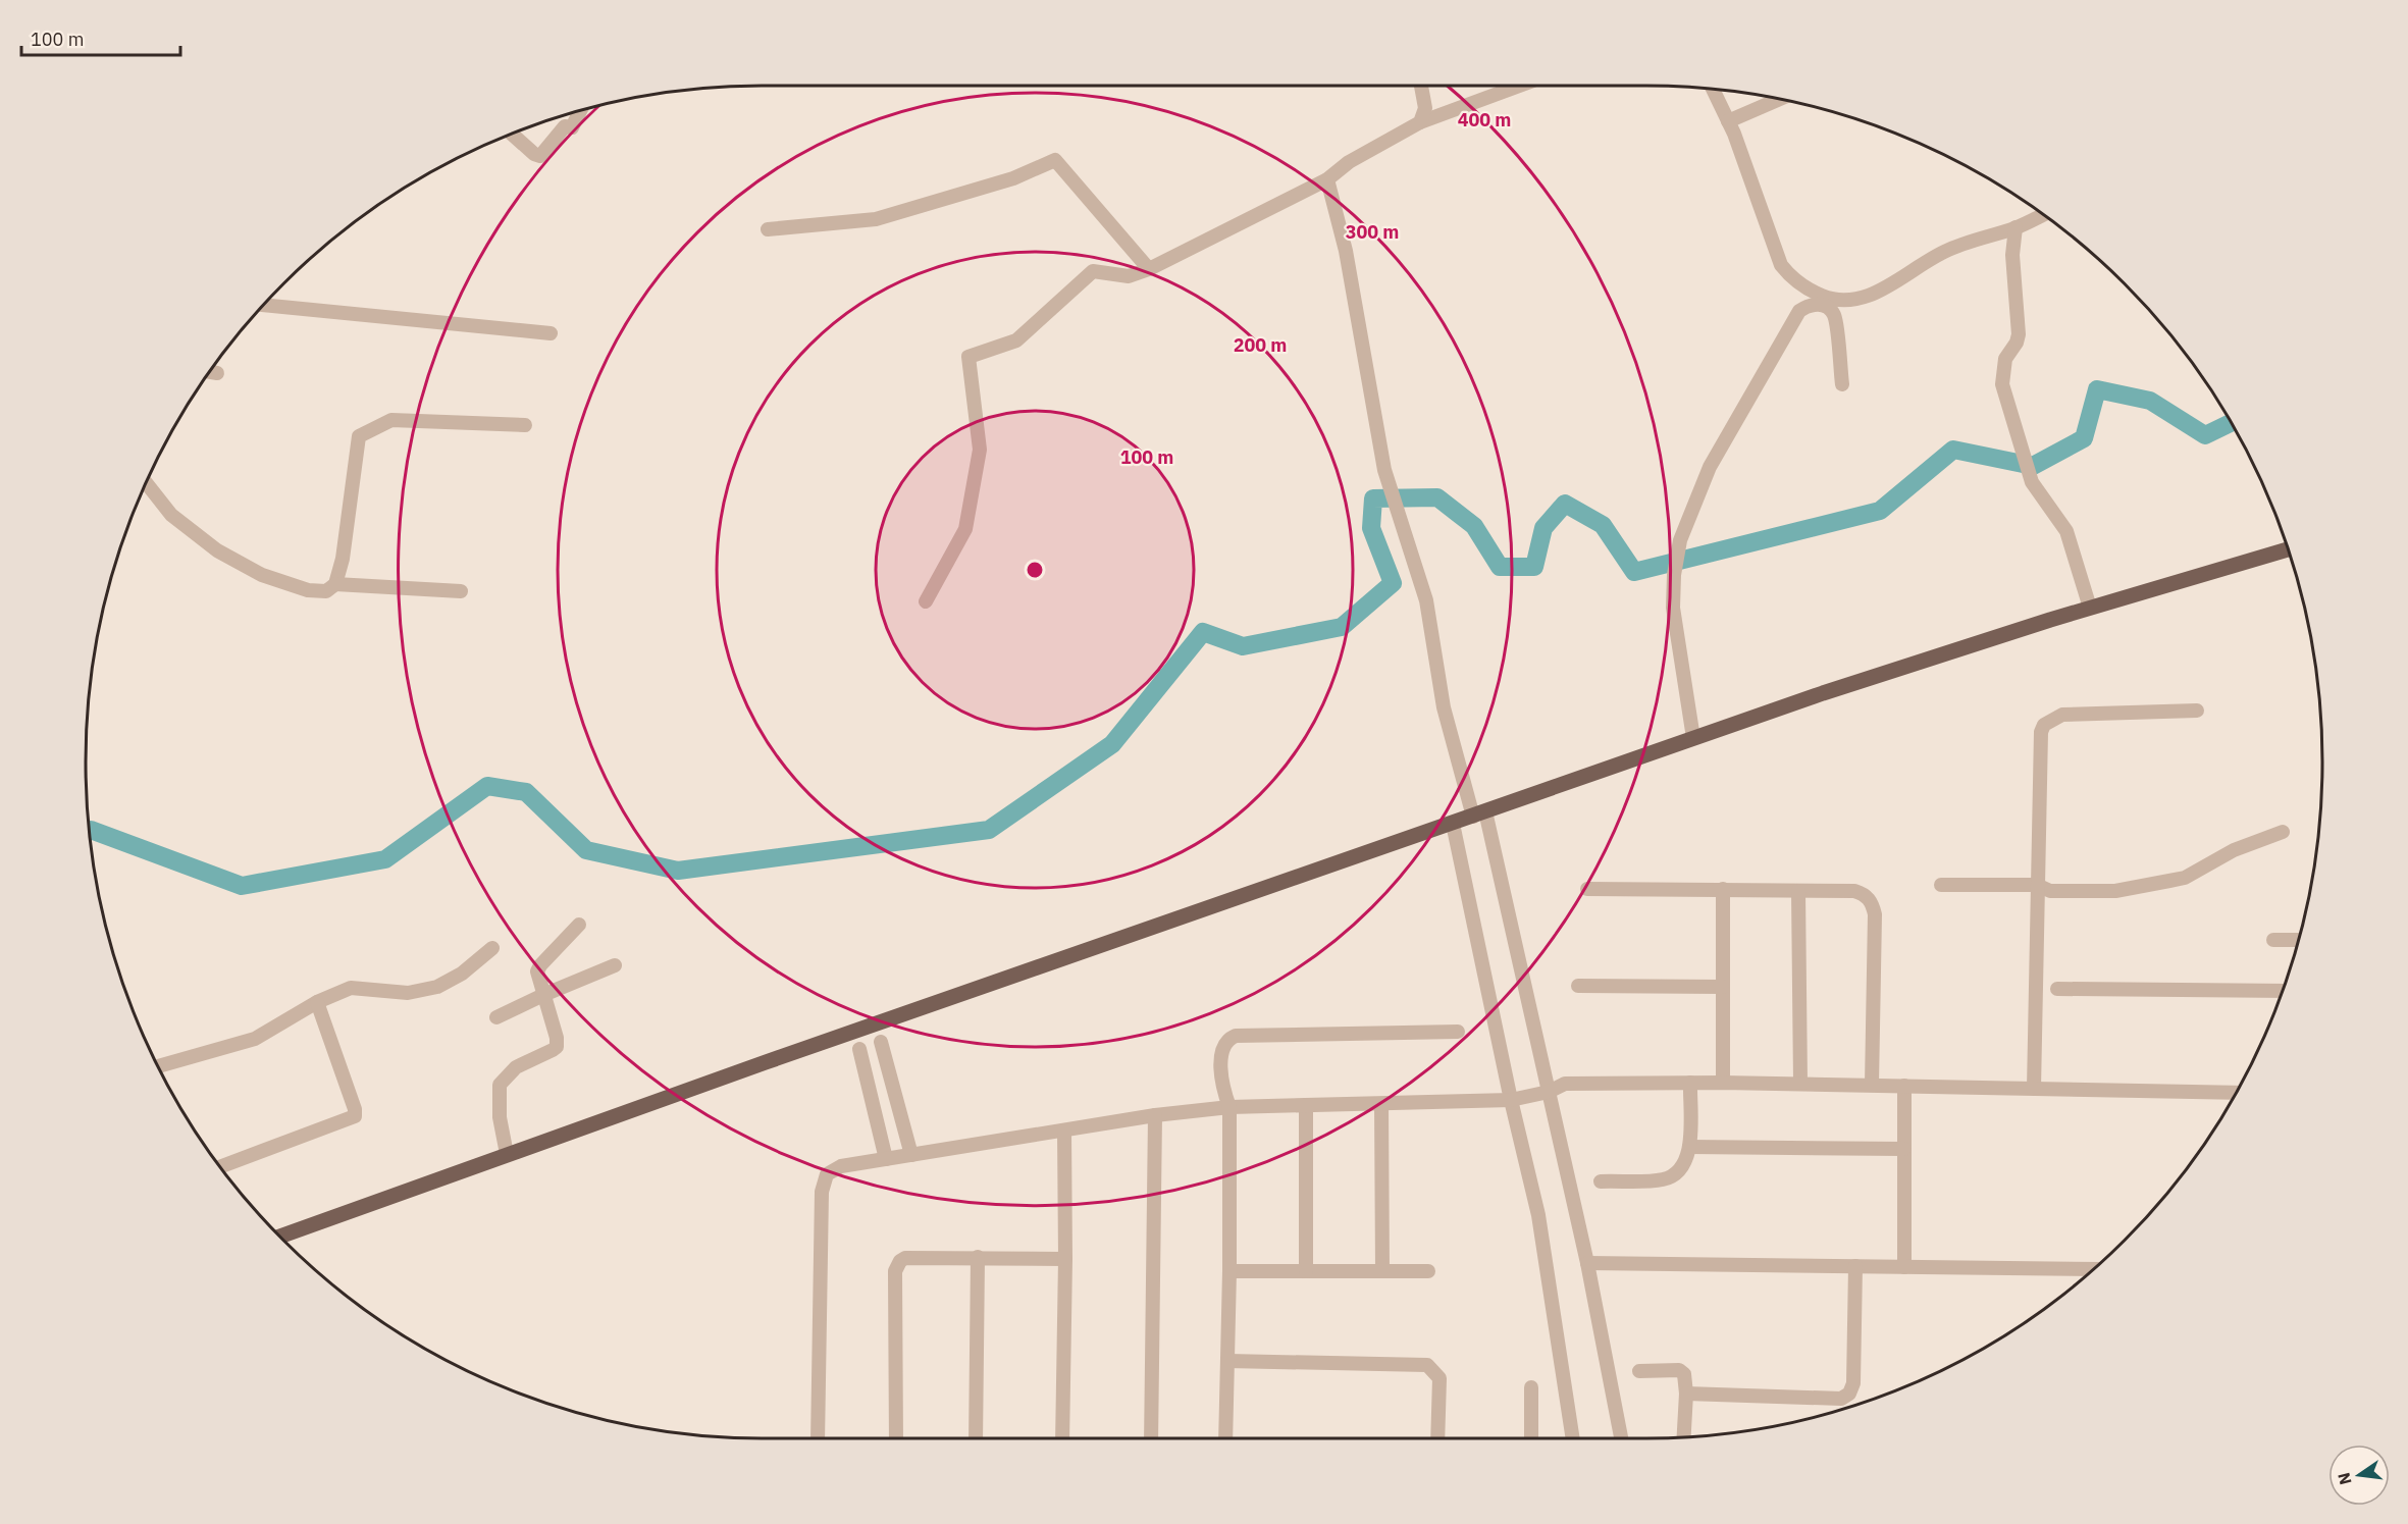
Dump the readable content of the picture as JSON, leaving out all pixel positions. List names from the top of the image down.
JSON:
{
  "scale_bar": "100 m",
  "north": "left",
  "rings": [
    "400 m",
    "300 m",
    "200 m",
    "100 m"
  ]
}
